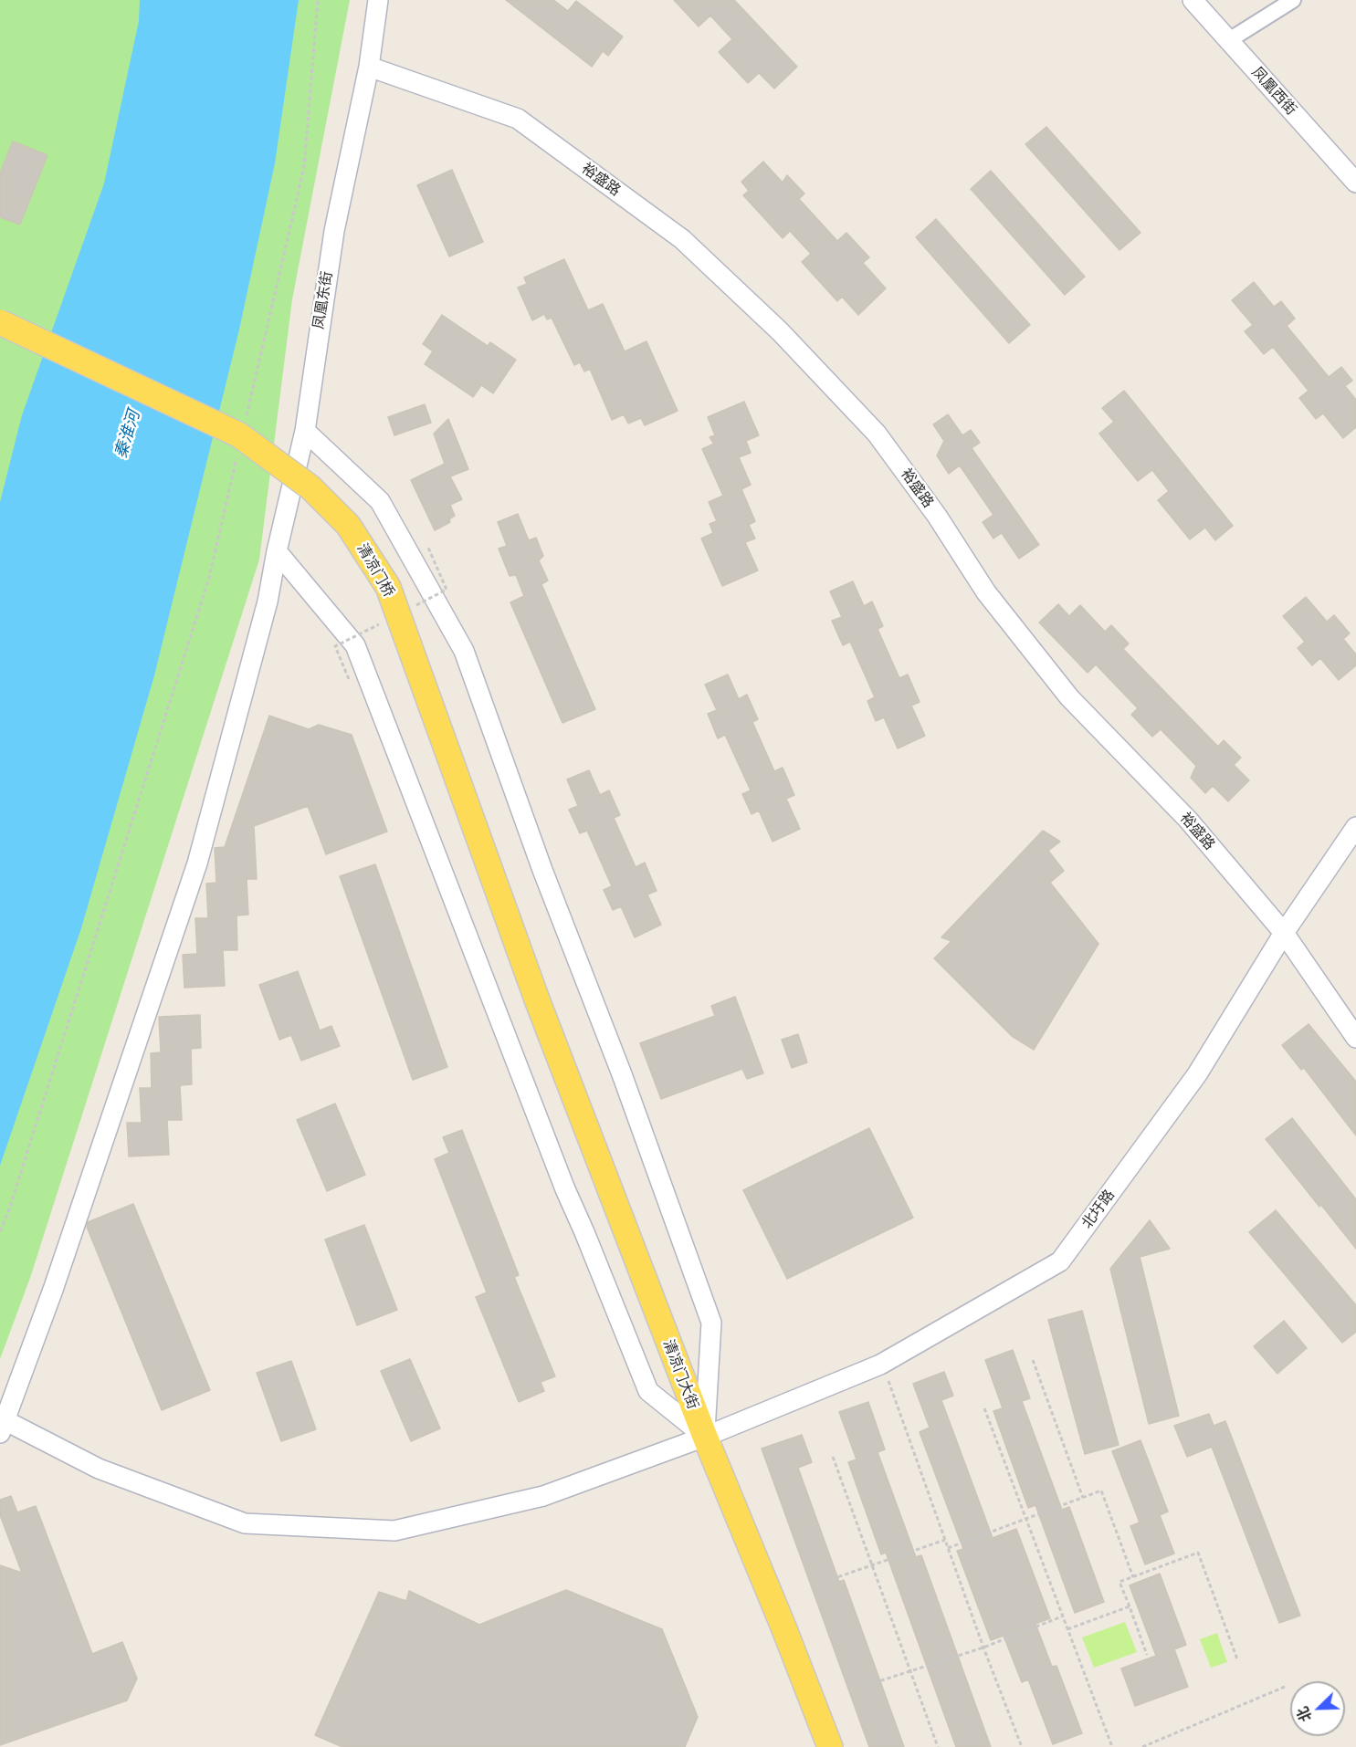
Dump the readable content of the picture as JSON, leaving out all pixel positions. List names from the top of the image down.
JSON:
{
  "streets": {
    "main road": ["清凉门桥", "清凉门大街"],
    "street": [
      "凤凰西街",
      "裕盛路",
      "凤凰东街",
      "北圩路"
    ]
  },
  "crossings": [
    ["裕盛路", "凤凰东街"],
    ["裕盛路", "北圩路"],
    ["凤凰东街", "北圩路"],
    ["清凉门桥", "清凉门大街"],
    ["北圩路", "清凉门大街"]
  ],
  "water": ["秦淮河"],
  "north": "bottom left"
}
